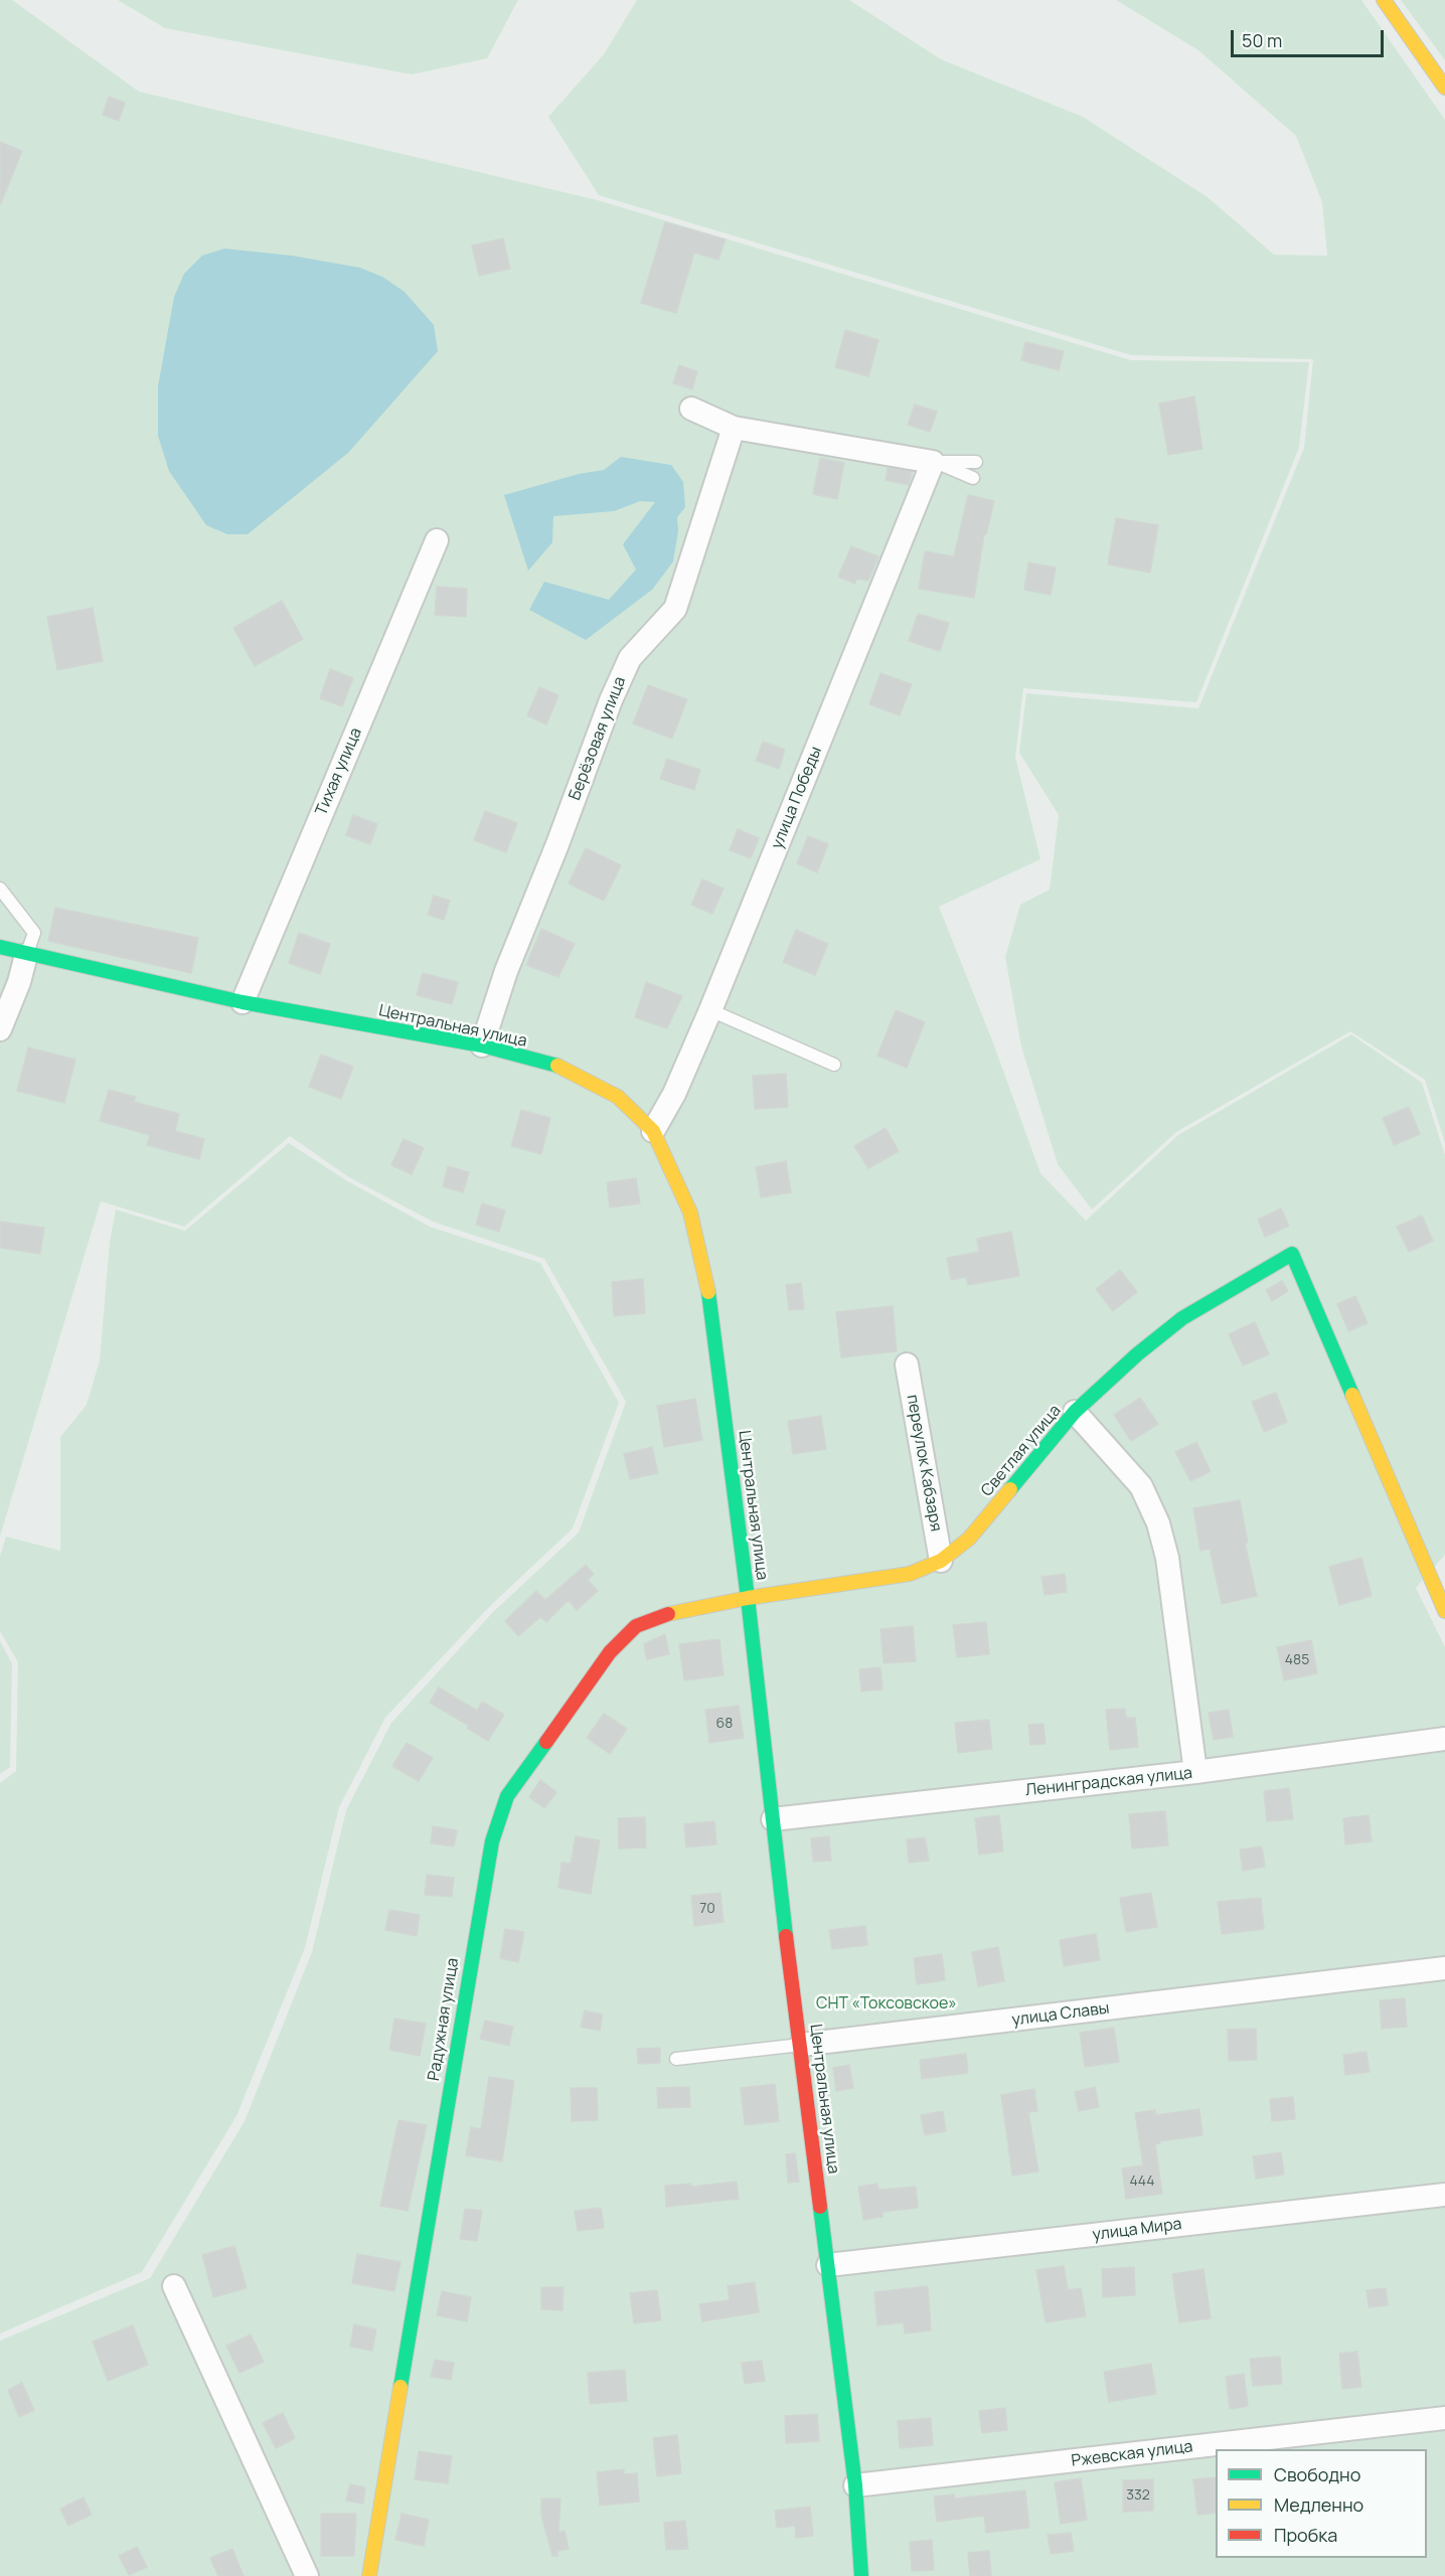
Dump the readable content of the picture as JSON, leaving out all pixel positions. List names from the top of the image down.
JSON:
{
  "streets": {
    "street": [
      "Берёзовая улица",
      "Тихая улица",
      "улица Победы",
      "Центральная улица",
      "Светлая улица",
      "переулок Кабзаря",
      "Ленинградская улица",
      "улица Славы",
      "Радужная улица",
      "улица Мира",
      "Ржевская улица"
    ]
  },
  "crossings": [
    ["Берёзовая улица", "Центральная улица"],
    ["Тихая улица", "Центральная улица"],
    ["улица Победы", "Центральная улица"],
    ["Центральная улица", "Светлая улица"],
    ["Центральная улица", "Ленинградская улица"],
    ["Центральная улица", "улица Славы"],
    ["Центральная улица", "Радужная улица"],
    ["Центральная улица", "улица Мира"],
    ["Центральная улица", "Ржевская улица"],
    ["Светлая улица", "переулок Кабзаря"],
    ["Светлая улица", "Радужная улица"]
  ],
  "parks": ["СНТ «Токсовское»"],
  "house_numbers": [
    "485",
    "68",
    "70",
    "444",
    "332"
  ],
  "legend": ["Свободно", "Медленно", "Пробка"],
  "scale_bar": "50 m"
}
